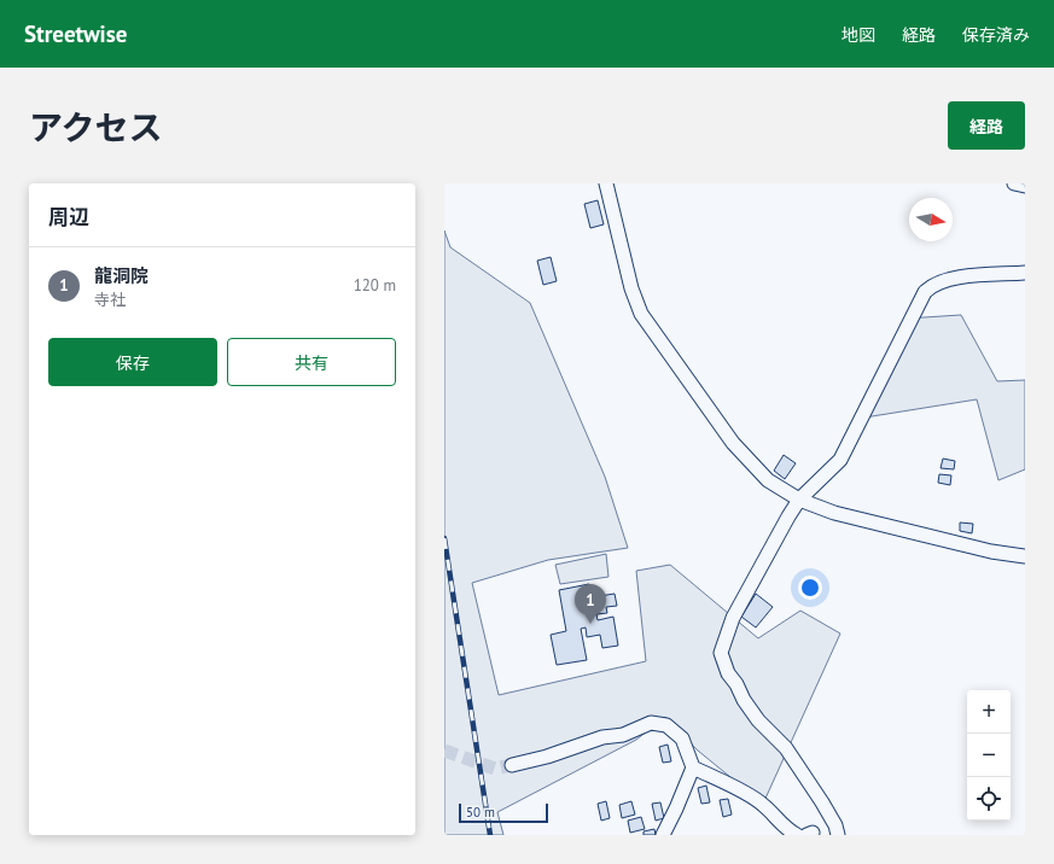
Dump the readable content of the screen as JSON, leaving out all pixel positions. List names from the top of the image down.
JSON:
{
  "scale_bar": "50 m",
  "north": "right",
  "page": {
    "header": "Streetwise",
    "nav": ["地図", "経路", "保存済み"],
    "title": "アクセス",
    "buttons": [
      "経路",
      ["保存", "共有"]
    ],
    "heading": "周辺",
    "list": [
      {
        "mark": "1",
        "name": "龍洞院",
        "note": "寺社",
        "value": "120 m"
      }
    ],
    "pins": "1",
    "map_buttons": ["+", "−"],
    "scale": "50 m"
  }
}
